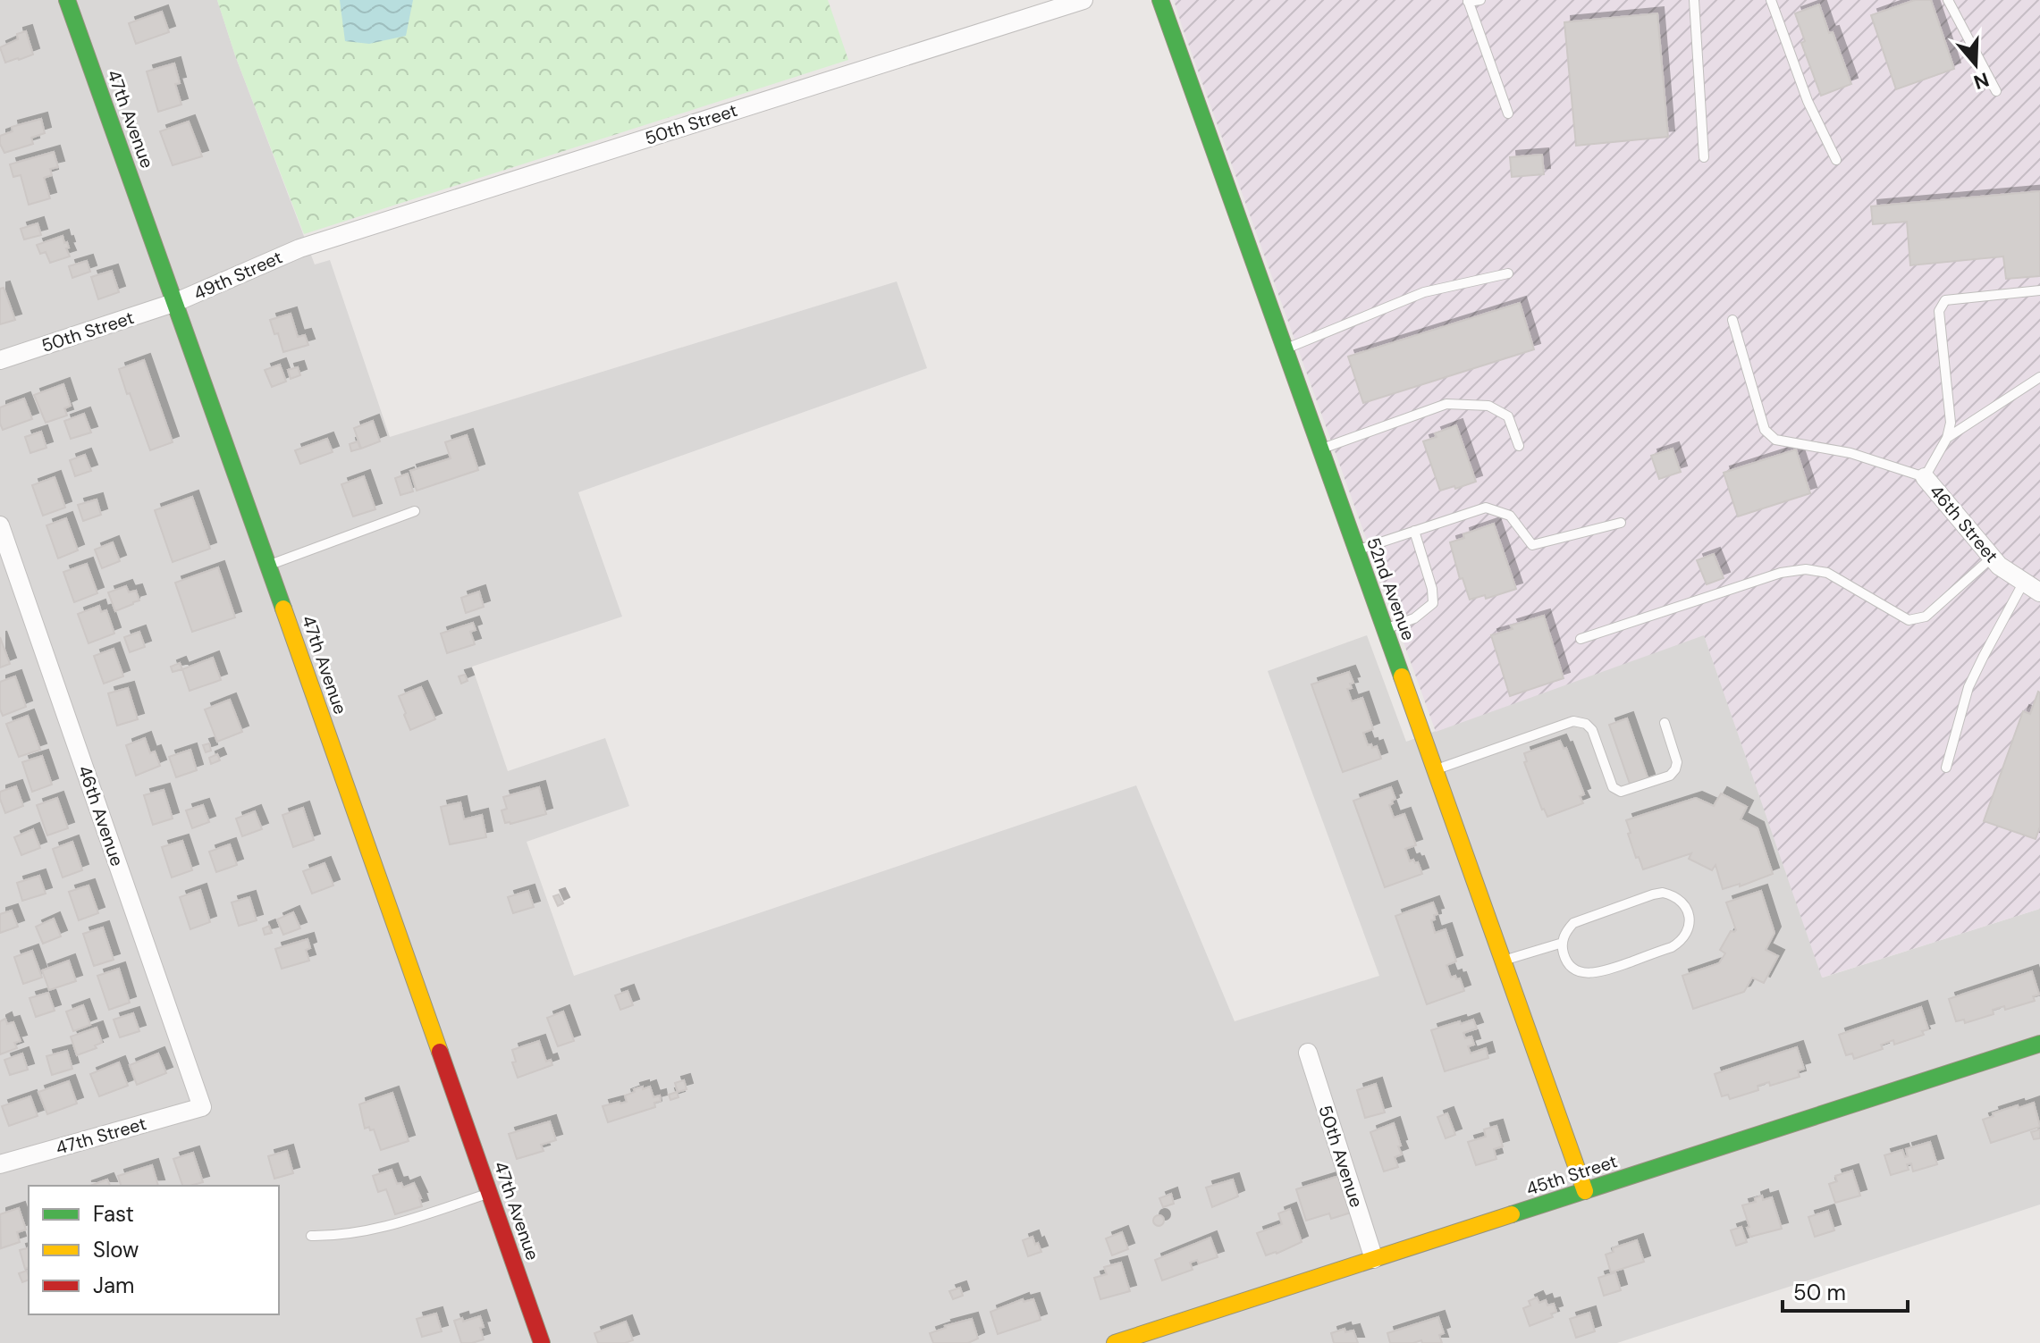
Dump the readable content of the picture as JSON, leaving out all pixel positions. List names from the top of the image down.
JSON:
{
  "streets": {
    "street": [
      "47th Avenue",
      "50th Street",
      "49th Street",
      "46th Street",
      "52nd Avenue",
      "46th Avenue",
      "47th Street",
      "50th Avenue",
      "45th Street"
    ]
  },
  "crossings": [
    ["47th Avenue", "50th Street"],
    ["47th Avenue", "49th Street"],
    ["50th Street", "49th Street"],
    ["52nd Avenue", "45th Street"],
    ["46th Avenue", "47th Street"],
    ["50th Avenue", "45th Street"]
  ],
  "legend": ["Fast", "Slow", "Jam"],
  "scale_bar": "50 m",
  "north": "bottom"
}
